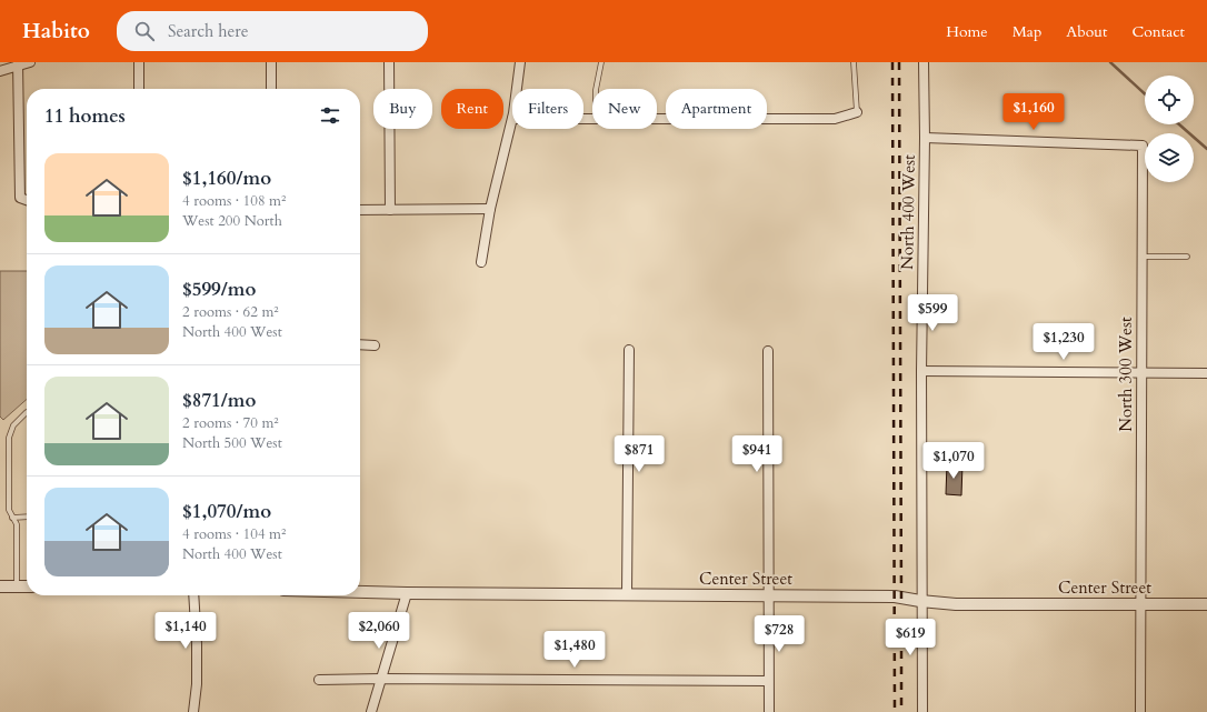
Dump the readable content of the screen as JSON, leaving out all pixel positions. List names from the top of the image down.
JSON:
{
  "streets": {
    "street": ["North 400 West", "North 300 West", "Center Street"]
  },
  "crossings": [
    ["North 400 West", "North 300 West"],
    ["North 400 West", "Center Street"],
    ["North 300 West", "Center Street"]
  ],
  "page": {
    "header": "Habito",
    "search": "Search here",
    "nav": [
      "Home",
      "Map",
      "About",
      "Contact"
    ],
    "chip": [
      "Buy",
      "Rent",
      "Filters",
      "New",
      "Apartment"
    ],
    "heading": "11 homes",
    "price": [
      "$1,160",
      "$599",
      "$1,230",
      "$871",
      "$941",
      "$1,070",
      "$1,140",
      "$2,060",
      "$728",
      "$619",
      "$1,480"
    ],
    "list": [
      {
        "name": "$1,160/mo",
        "note": "4 rooms · 108 m² · West 200 North"
      },
      {
        "name": "$599/mo",
        "note": "2 rooms · 62 m² · North 400 West"
      },
      {
        "name": "$871/mo",
        "note": "2 rooms · 70 m² · North 500 West"
      },
      {
        "name": "$1,070/mo",
        "note": "4 rooms · 104 m² · North 400 West"
      }
    ]
  }
}
